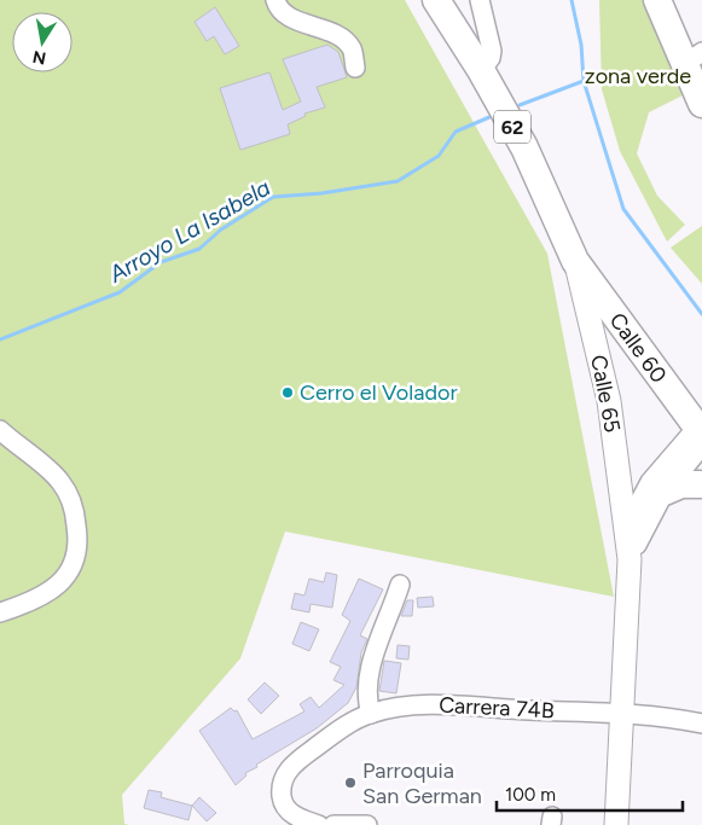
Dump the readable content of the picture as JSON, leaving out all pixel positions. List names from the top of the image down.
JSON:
{
  "streets": {
    "highway": ["62", "Calle 60", "Calle 65"],
    "street": ["Carrera 74B"]
  },
  "crossings": [
    ["Calle 60", "Calle 65"],
    ["Calle 65", "Carrera 74B"]
  ],
  "water": ["Arroyo La Isabela"],
  "parks": ["zona verde"],
  "places": ["Cerro el Volador", "Parroquia San German"],
  "scale_bar": "100 m",
  "north": "bottom"
}
